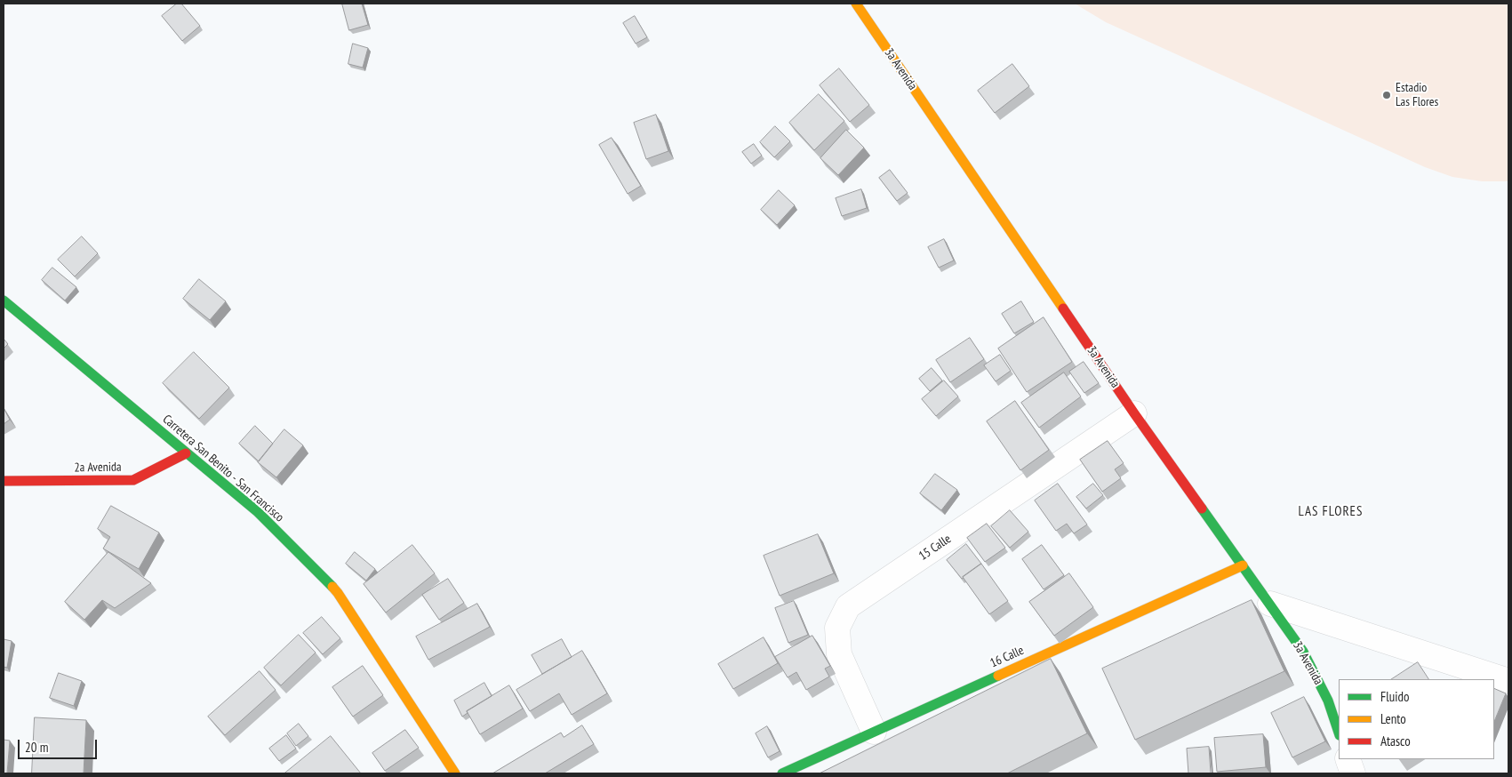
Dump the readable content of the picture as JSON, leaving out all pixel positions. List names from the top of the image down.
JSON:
{
  "streets": {
    "street": [
      "3a Avenida",
      "2a Avenida",
      "Carretera San Benito - San Francisco",
      "15 Calle",
      "16 Calle"
    ]
  },
  "crossings": [
    ["3a Avenida", "15 Calle"],
    ["3a Avenida", "16 Calle"],
    ["2a Avenida", "Carretera San Benito - San Francisco"],
    ["15 Calle", "16 Calle"]
  ],
  "districts": ["LAS FLORES"],
  "places": ["Estadio Las Flores"],
  "legend": ["Fluido", "Lento", "Atasco"],
  "scale_bar": "20 m"
}
